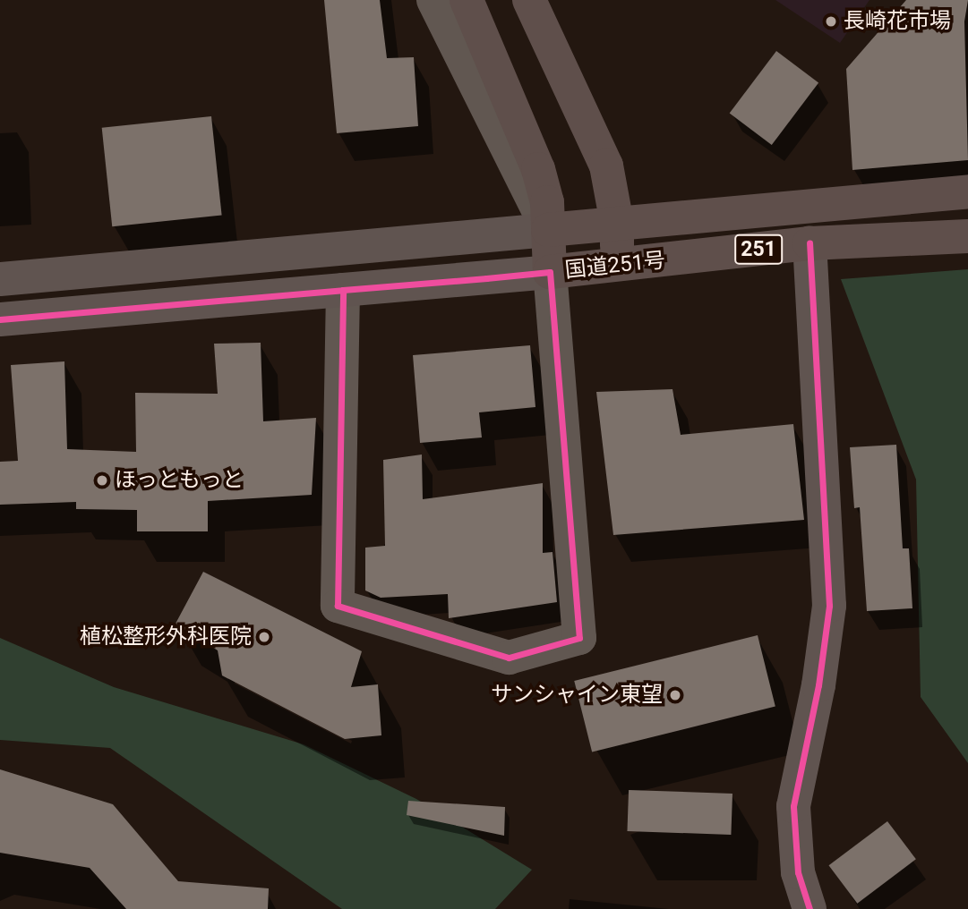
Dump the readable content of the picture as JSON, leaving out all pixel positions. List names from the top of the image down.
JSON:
{
  "streets": {
    "highway": ["251", "国道251号"]
  },
  "places": [
    "長崎花市場",
    "ほっともっと",
    "植松整形外科医院",
    "サンシャイン東望"
  ]
}
